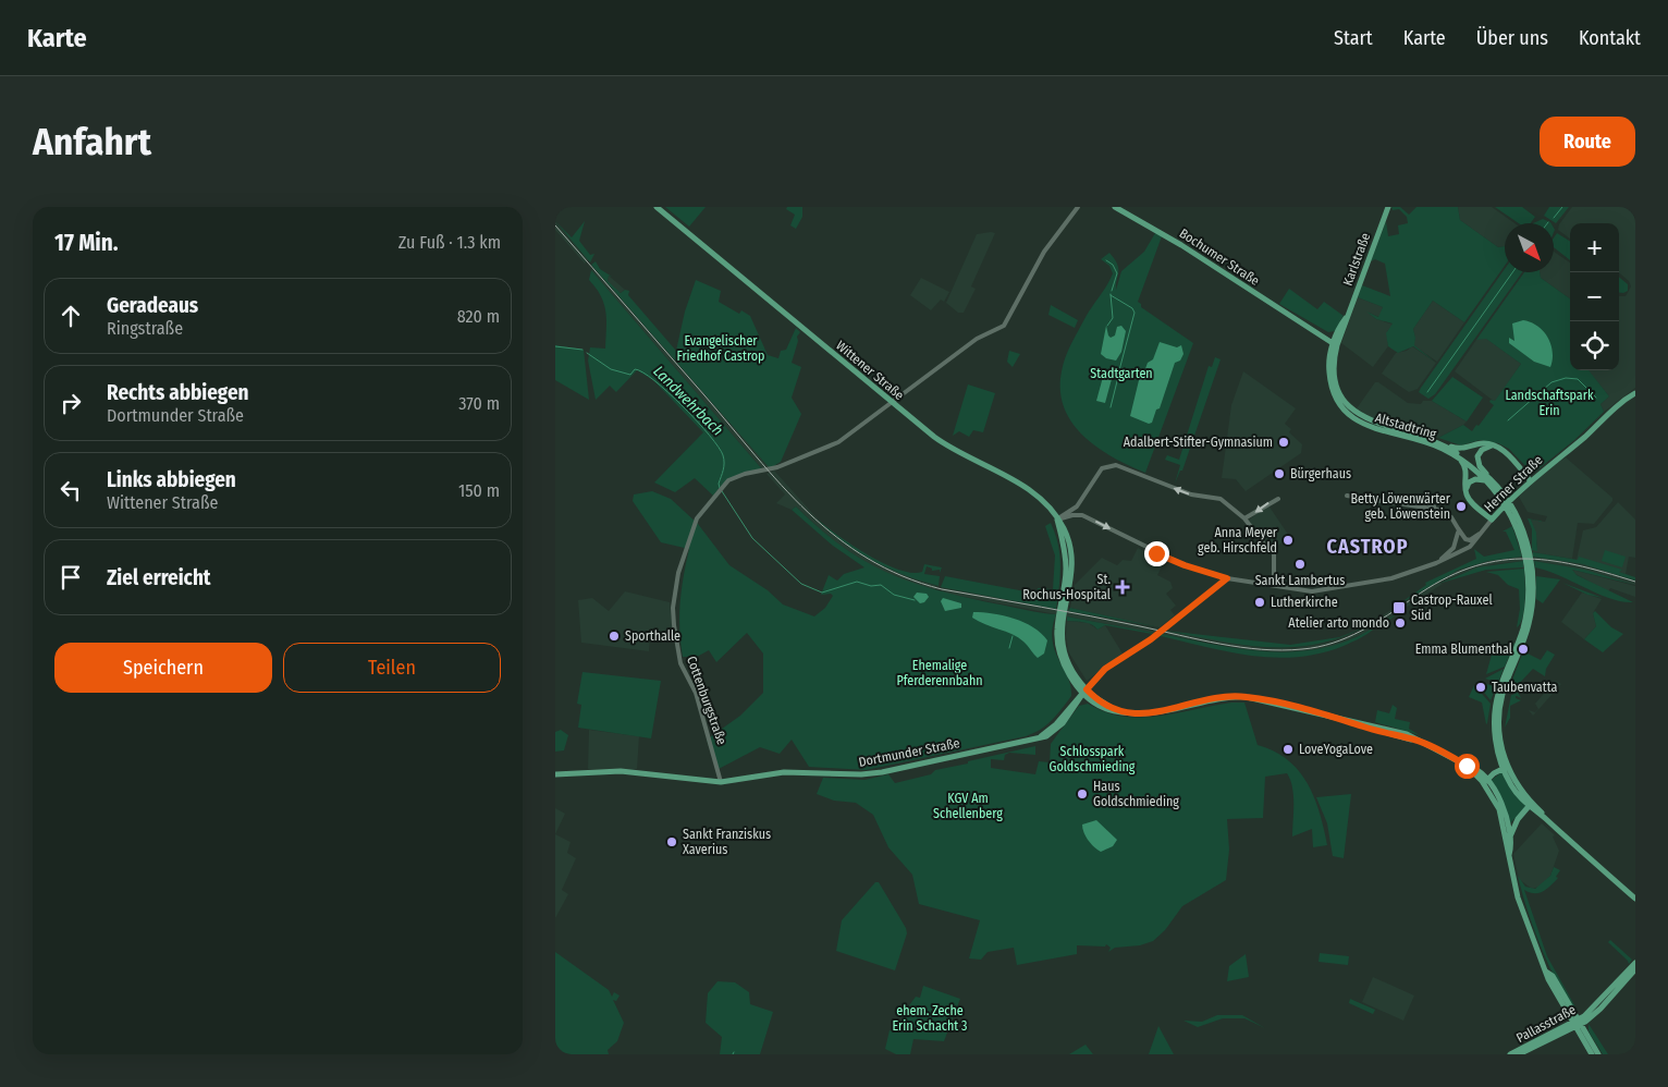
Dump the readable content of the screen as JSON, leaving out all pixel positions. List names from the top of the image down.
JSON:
{
  "streets": {
    "main road": [
      "Bochumer Straße",
      "Karlstraße",
      "Wittener Straße",
      "Altstadtring",
      "Herner Straße",
      "Dortmunder Straße",
      "Pallasstraße"
    ],
    "street": ["Cottenburgstraße"]
  },
  "crossings": [
    ["Bochumer Straße", "Karlstraße"],
    ["Bochumer Straße", "Altstadtring"],
    ["Karlstraße", "Altstadtring"],
    ["Wittener Straße", "Cottenburgstraße"],
    ["Wittener Straße", "Dortmunder Straße"],
    ["Cottenburgstraße", "Dortmunder Straße"]
  ],
  "districts": ["CASTROP"],
  "water": ["Landwehrbach"],
  "parks": [
    "Evangelischer Friedhof Castrop",
    "Stadtgarten",
    "Landschaftspark Erin",
    "Ehemalige Pferderennbahn",
    "Schlosspark Goldschmieding",
    "KGV Am Schellenberg",
    "ehem. Zeche Erin Schacht 3"
  ],
  "places": {
    "other": [
      "Adalbert-Stifter-Gymnasium",
      "Bürgerhaus",
      "Betty Löwenwärter geb. Löwenstein",
      "Anna Meyer geb. Hirschfeld",
      "Sankt Lambertus",
      "Lutherkirche",
      "Atelier arto mondo",
      "Sporthalle",
      "Emma Blumenthal",
      "Taubenvatta",
      "LoveYogaLove",
      "Haus Goldschmieding",
      "Sankt Franziskus Xaverius"
    ],
    "health": ["St. Rochus-Hospital"],
    "transit": ["Castrop-Rauxel Süd"]
  },
  "north": "bottom right",
  "page": {
    "header": "Karte",
    "nav": [
      "Start",
      "Karte",
      "Über uns",
      "Kontakt"
    ],
    "buttons": [
      "Route",
      ["Speichern", "Teilen"]
    ],
    "title": "Anfahrt",
    "heading": ["17 Min.", "Zu Fuß · 1.3 km"],
    "map_buttons": ["+", "−"],
    "list": [
      ["Geradeaus", "Ringstraße", "820 m"],
      ["Rechts abbiegen", "Dortmunder Straße", "370 m"],
      ["Links abbiegen", "Wittener Straße", "150 m"],
      "Ziel erreicht"
    ]
  }
}
